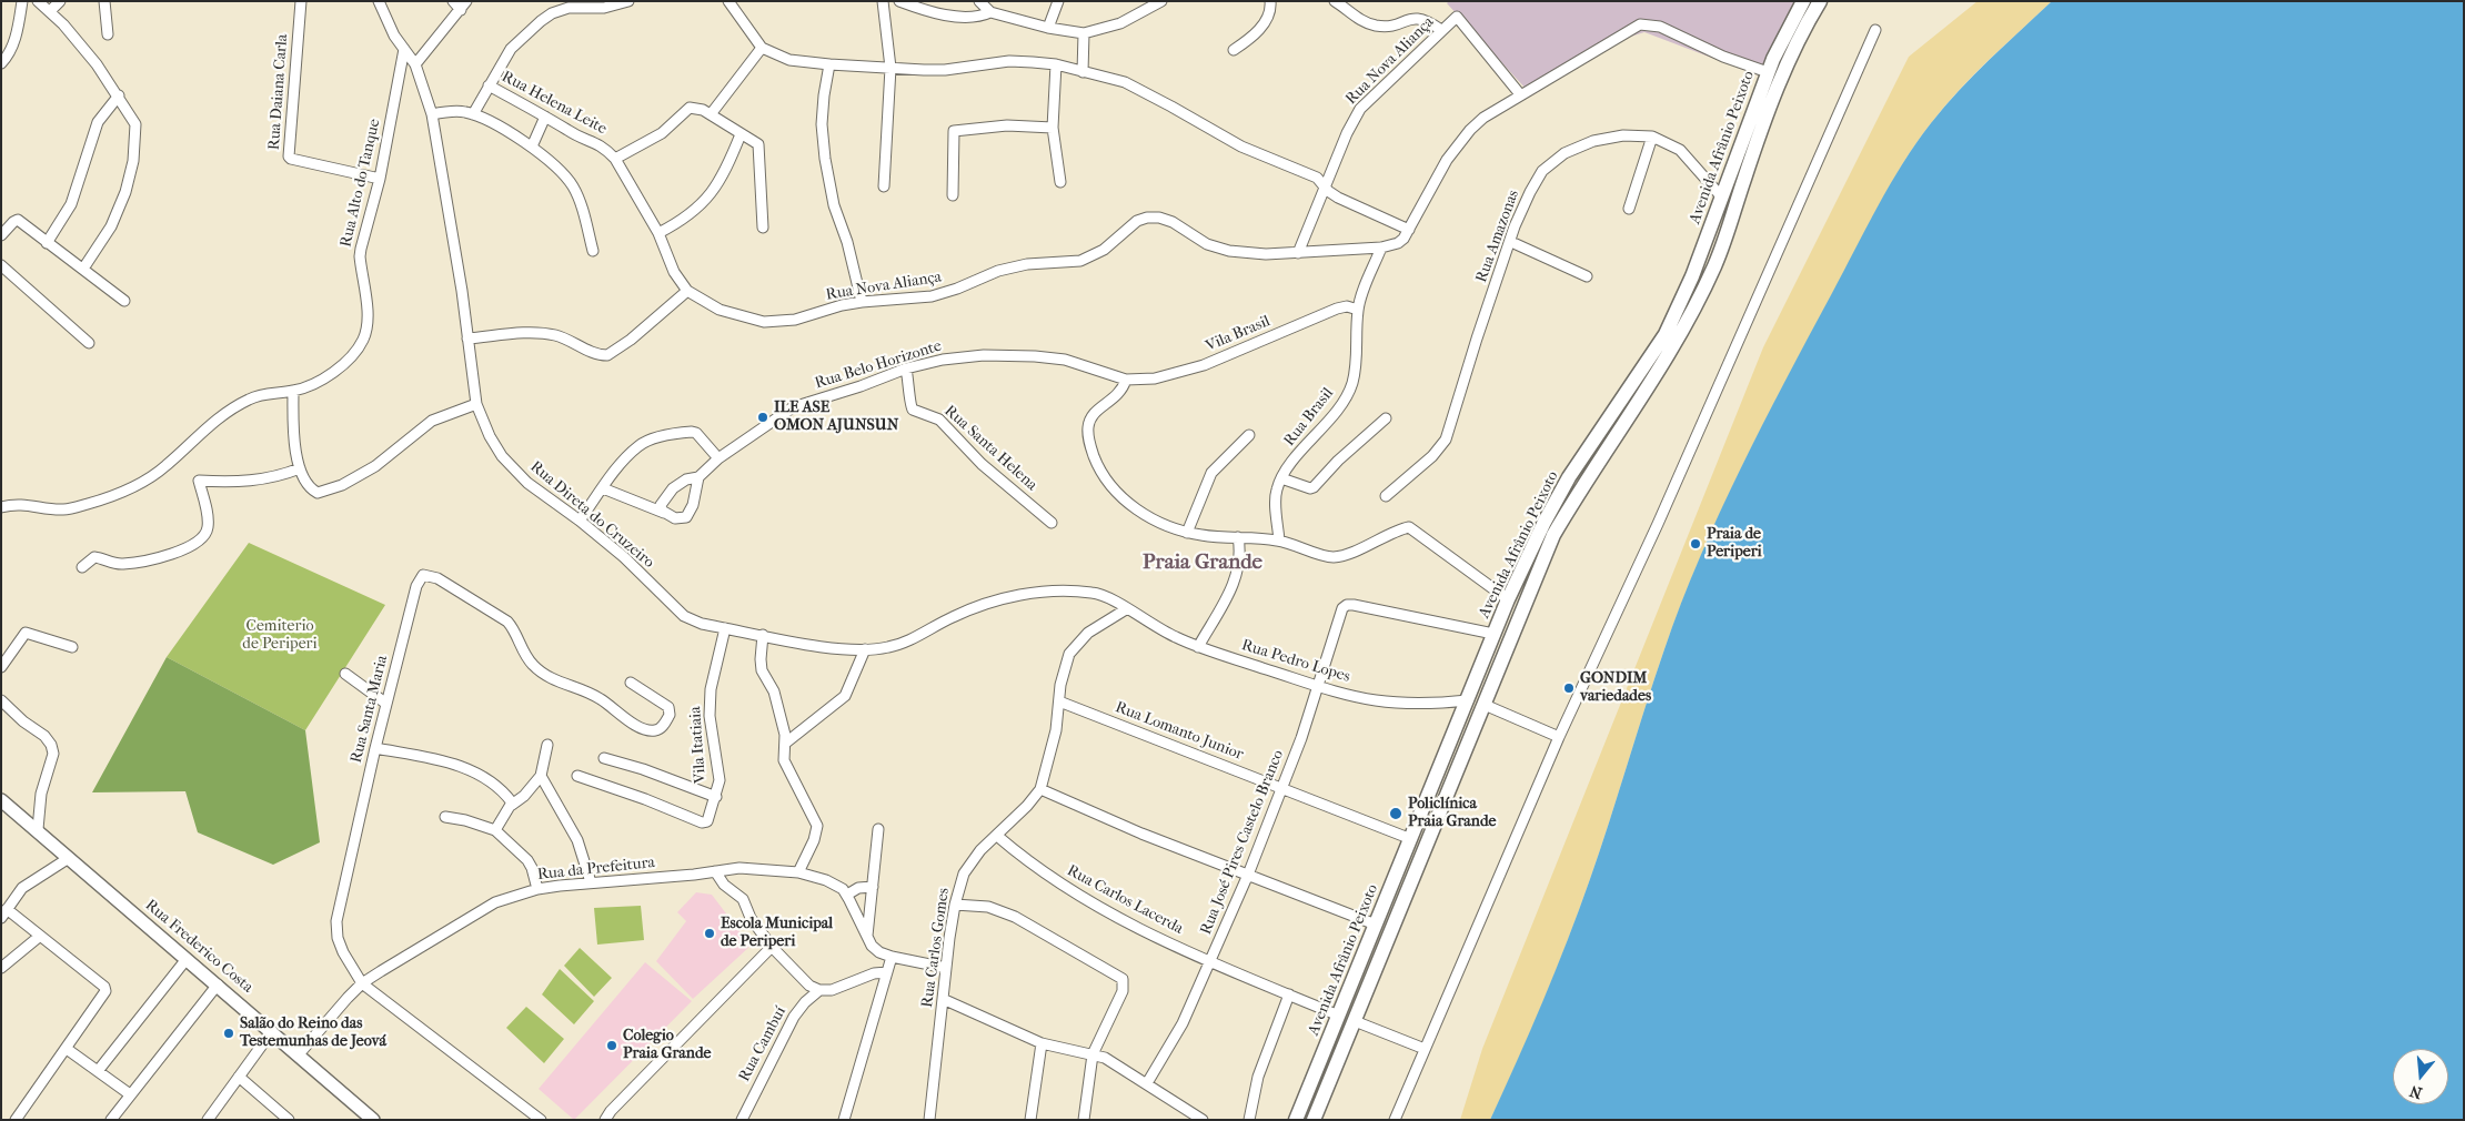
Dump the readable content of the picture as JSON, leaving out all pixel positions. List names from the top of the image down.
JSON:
{
  "streets": {
    "main road": ["Avenida Afrânio Peixoto", "Rua Frederico Costa"],
    "street": [
      "Rua Nova Aliança",
      "Rua Daiana Carla",
      "Rua Helena Leite",
      "Rua Alto do Tanque",
      "Rua Amazonas",
      "Vila Brasil",
      "Rua Belo Horizonte",
      "Rua Brasil",
      "Rua Santa Helena",
      "Rua Direta do Cruzeiro",
      "Rua Pedro Lopes",
      "Rua Santa Maria",
      "Rua Lomanto Junior",
      "Vila Itatiaia",
      "Rua José Pires Castelo Branco",
      "Rua da Prefeitura",
      "Rua Carlos Lacerda",
      "Rua Carlos Gomes",
      "Rua Cambuí"
    ]
  },
  "crossings": [
    ["Rua Nova Aliança", "Rua Helena Leite"],
    ["Rua Nova Aliança", "Rua Brasil"],
    ["Rua Daiana Carla", "Rua Alto do Tanque"],
    ["Avenida Afrânio Peixoto", "Rua Amazonas"],
    ["Avenida Afrânio Peixoto", "Rua Pedro Lopes"],
    ["Avenida Afrânio Peixoto", "Rua Lomanto Junior"],
    ["Avenida Afrânio Peixoto", "Rua José Pires Castelo Branco"],
    ["Avenida Afrânio Peixoto", "Rua Carlos Lacerda"],
    ["Rua Alto do Tanque", "Rua Direta do Cruzeiro"],
    ["Vila Brasil", "Rua Belo Horizonte"],
    ["Vila Brasil", "Rua Brasil"],
    ["Rua Belo Horizonte", "Rua Santa Helena"],
    ["Rua Direta do Cruzeiro", "Rua Pedro Lopes"],
    ["Rua Direta do Cruzeiro", "Vila Itatiaia"],
    ["Rua Direta do Cruzeiro", "Rua Carlos Gomes"],
    ["Rua Pedro Lopes", "Rua José Pires Castelo Branco"],
    ["Rua Pedro Lopes", "Rua Carlos Gomes"],
    ["Rua Santa Maria", "Rua da Prefeitura"],
    ["Rua Lomanto Junior", "Rua José Pires Castelo Branco"],
    ["Rua Lomanto Junior", "Rua Carlos Gomes"],
    ["Rua José Pires Castelo Branco", "Rua Carlos Lacerda"],
    ["Rua da Prefeitura", "Rua Frederico Costa"],
    ["Rua Carlos Lacerda", "Rua Carlos Gomes"]
  ],
  "districts": ["Praia Grande"],
  "parks": ["Cemiterio de Periperi"],
  "places": [
    "ILE ASE OMON AJUNSUN",
    "Praia de Periperi",
    "GONDIM variedades",
    "Policlínica Praia Grande",
    "Escola Municipal de Periperi",
    "Salão do Reino das Testemunhas de Jeová",
    "Colegio Praia Grande"
  ],
  "north": "bottom"
}
